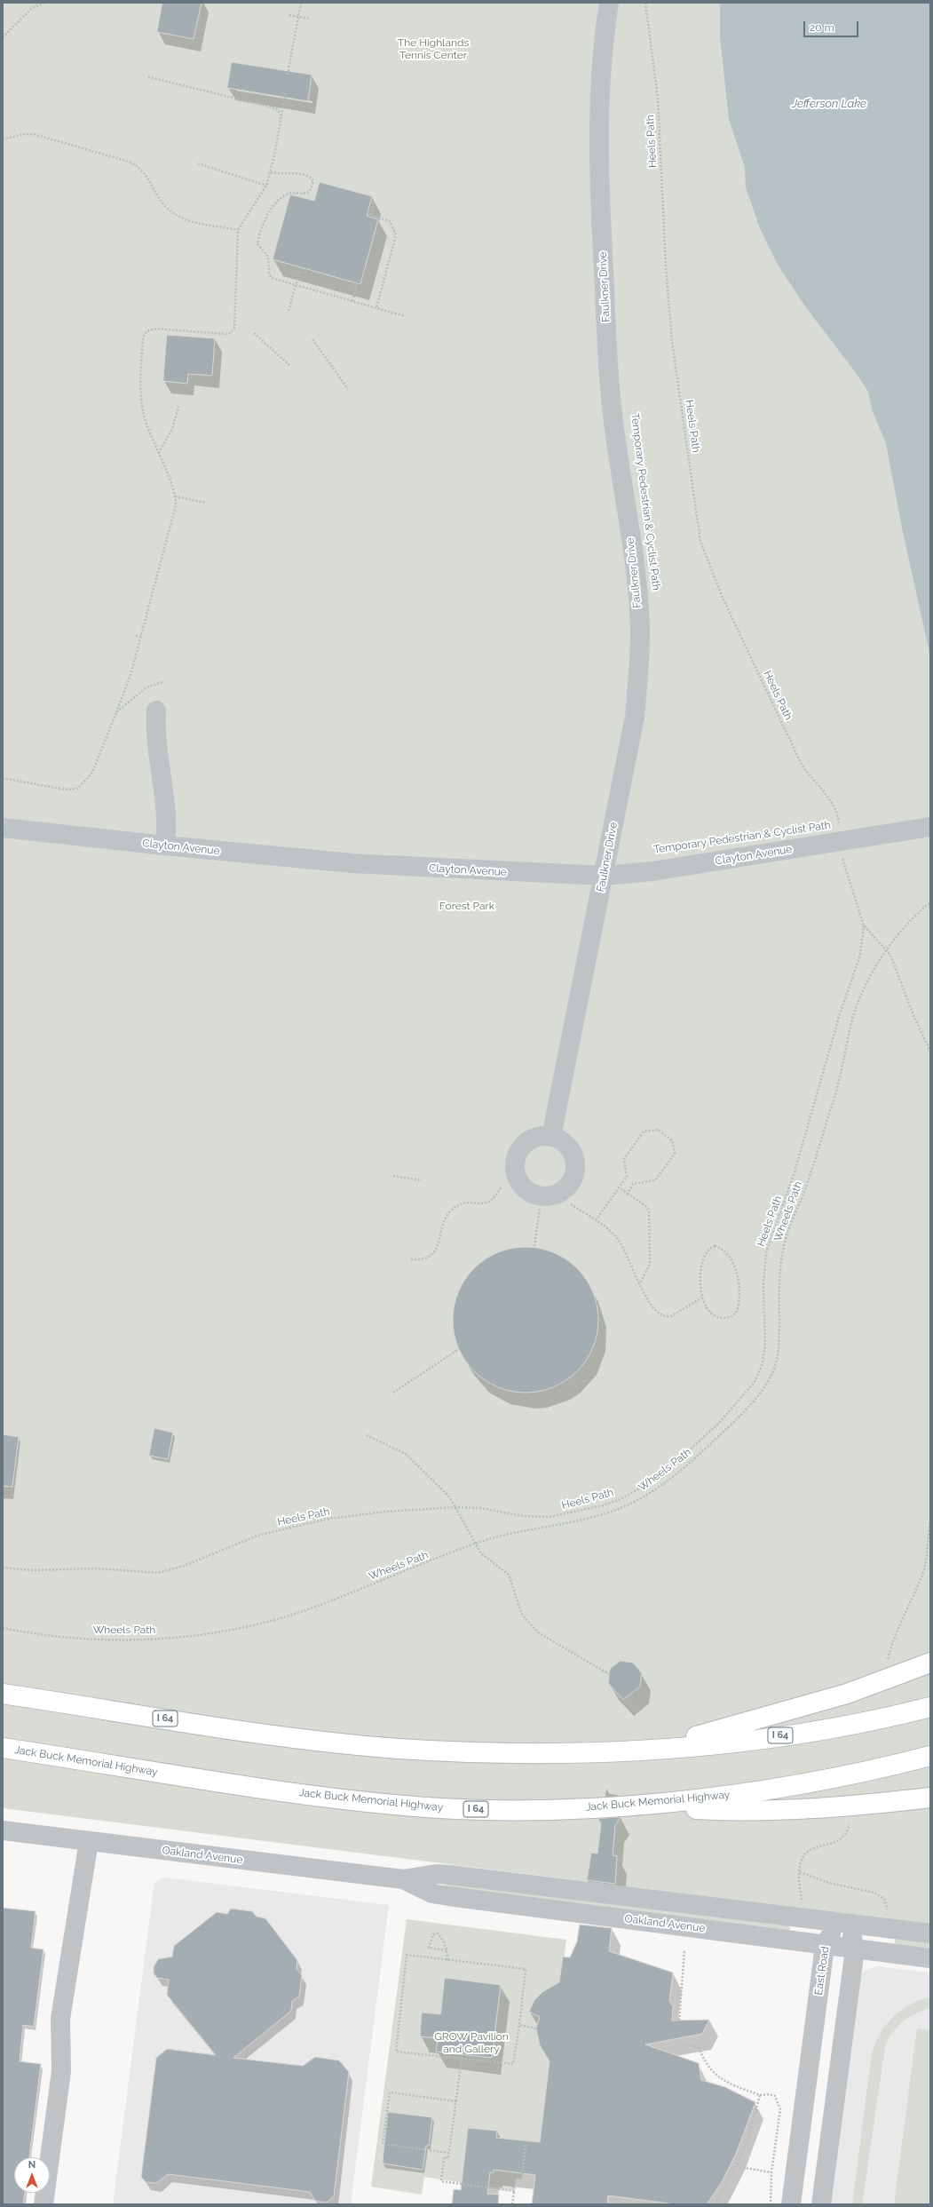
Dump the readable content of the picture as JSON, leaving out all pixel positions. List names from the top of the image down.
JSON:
{
  "streets": {
    "highway": ["I 64", "Jack Buck Memorial Highway"],
    "street": [
      "Faulkner Drive",
      "Clayton Avenue",
      "Oakland Avenue",
      "East Road"
    ],
    "path": ["Heels Path", "Wheels Path"]
  },
  "crossings": [
    ["Faulkner Drive", "Clayton Avenue"],
    ["Oakland Avenue", "East Road"]
  ],
  "water": ["Jefferson Lake"],
  "parks": ["The Highlands Tennis Center", "Forest Park", "GROW Pavilion and Gallery"],
  "scale_bar": "20 m",
  "north": "top"
}
